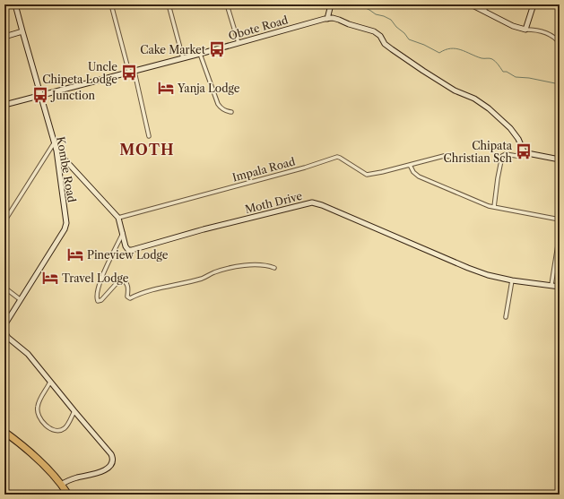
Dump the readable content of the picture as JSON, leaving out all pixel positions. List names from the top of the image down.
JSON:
{
  "streets": {
    "street": [
      "Obote Road",
      "Kombe Road",
      "Impala Road",
      "Moth Drive"
    ]
  },
  "crossings": [
    ["Obote Road", "Kombe Road"],
    ["Kombe Road", "Moth Drive"],
    ["Impala Road", "Moth Drive"]
  ],
  "districts": ["MOTH"],
  "places": {
    "bus stop": [
      "Cake Market",
      "Uncle Chipeta Lodge",
      "Junction",
      "Chipata Christian Sch"
    ],
    "hotel": ["Yanja Lodge", "Pineview Lodge", "Travel Lodge"]
  }
}
